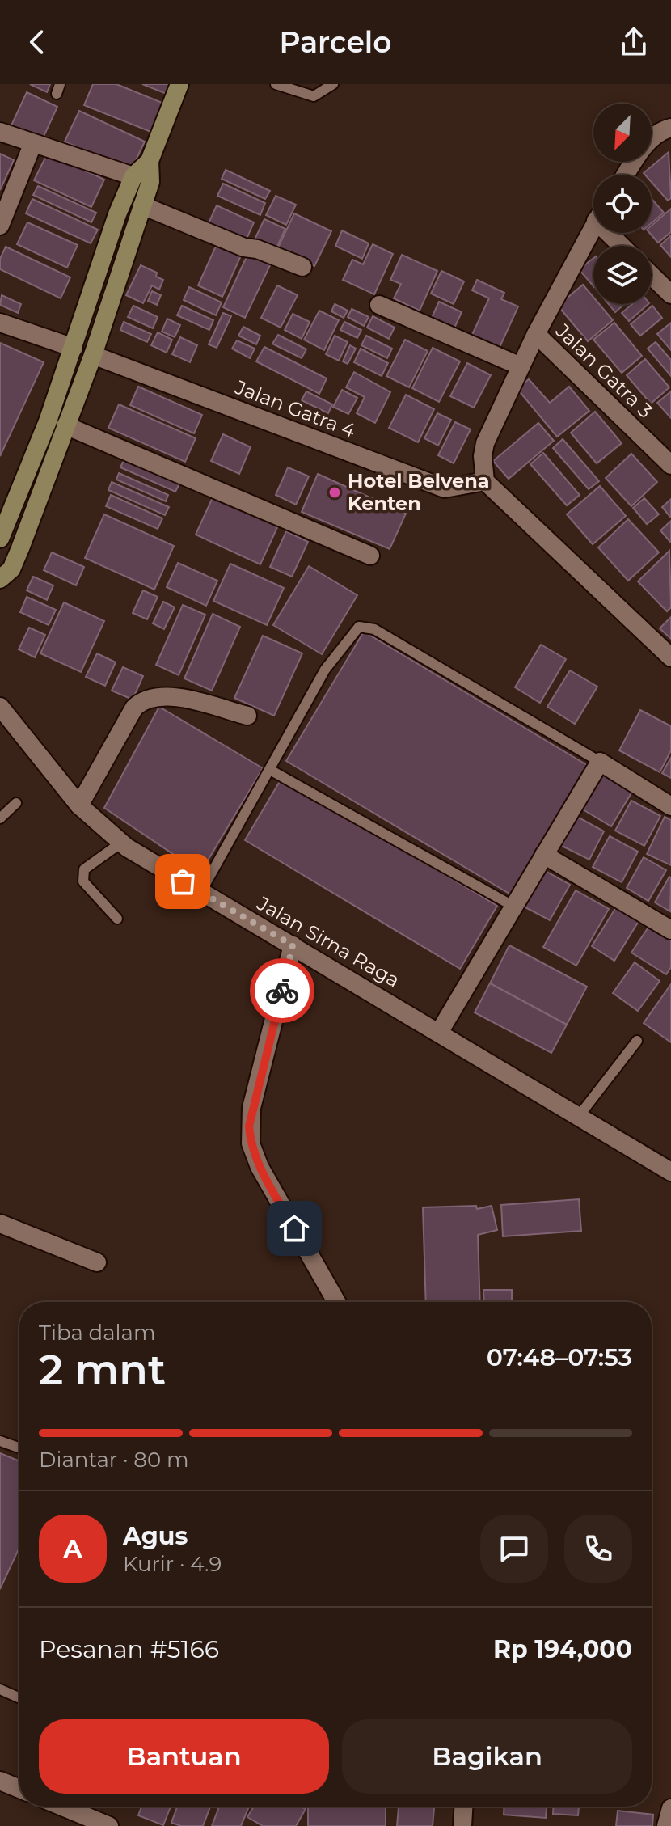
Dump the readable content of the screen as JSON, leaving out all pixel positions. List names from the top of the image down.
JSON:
{
  "streets": {
    "street": ["Jalan Gatra 3", "Jalan Gatra 4", "Jalan Sirna Raga"]
  },
  "places": ["Hotel Belvena Kenten"],
  "north": "bottom left",
  "page": {
    "header": "Parcelo",
    "heading": ["2 mnt", "Tiba dalam", "07:48–07:53"],
    "panel": [
      "Agus",
      "Kurir · 4.9",
      "Pesanan #5166",
      "Rp 194,000"
    ],
    "bar": "Diantar · 80 m",
    "round": "A",
    "buttons": ["Bantuan", "Bagikan"]
  }
}
